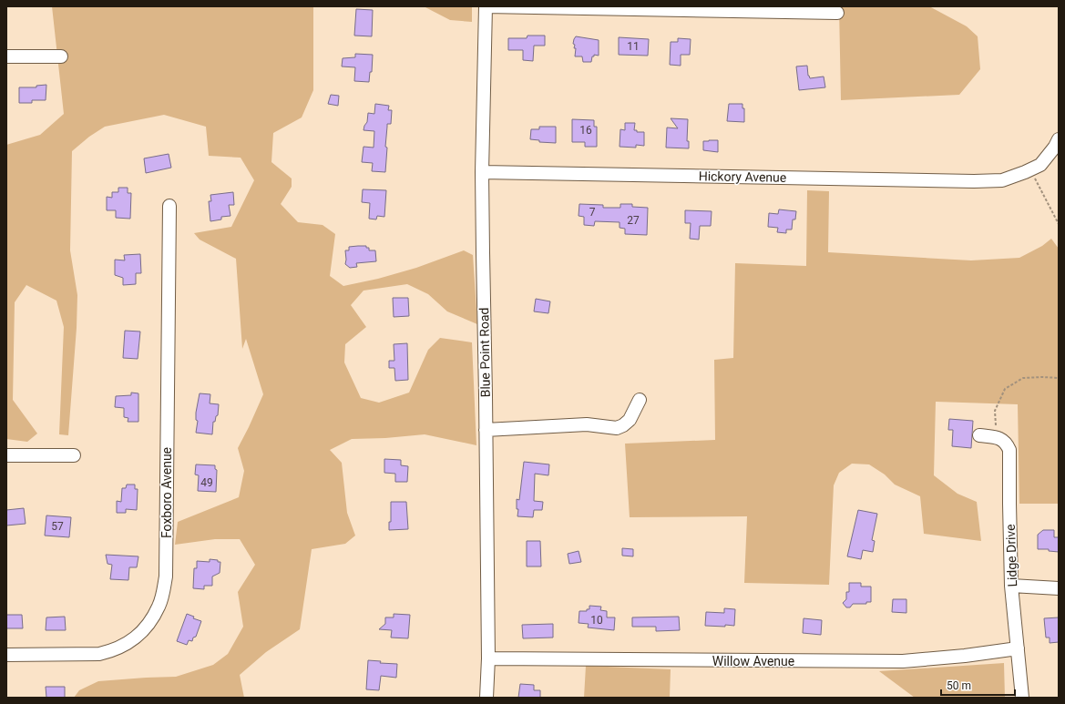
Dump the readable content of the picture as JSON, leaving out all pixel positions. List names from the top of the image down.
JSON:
{
  "streets": {
    "street": [
      "Hickory Avenue",
      "Blue Point Road",
      "Foxboro Avenue",
      "Lidge Drive",
      "Willow Avenue"
    ]
  },
  "crossings": [
    ["Hickory Avenue", "Blue Point Road"],
    ["Blue Point Road", "Willow Avenue"],
    ["Lidge Drive", "Willow Avenue"]
  ],
  "house_numbers": [
    "11",
    "16",
    "7",
    "27",
    "49",
    "57",
    "10"
  ],
  "scale_bar": "50 m"
}
